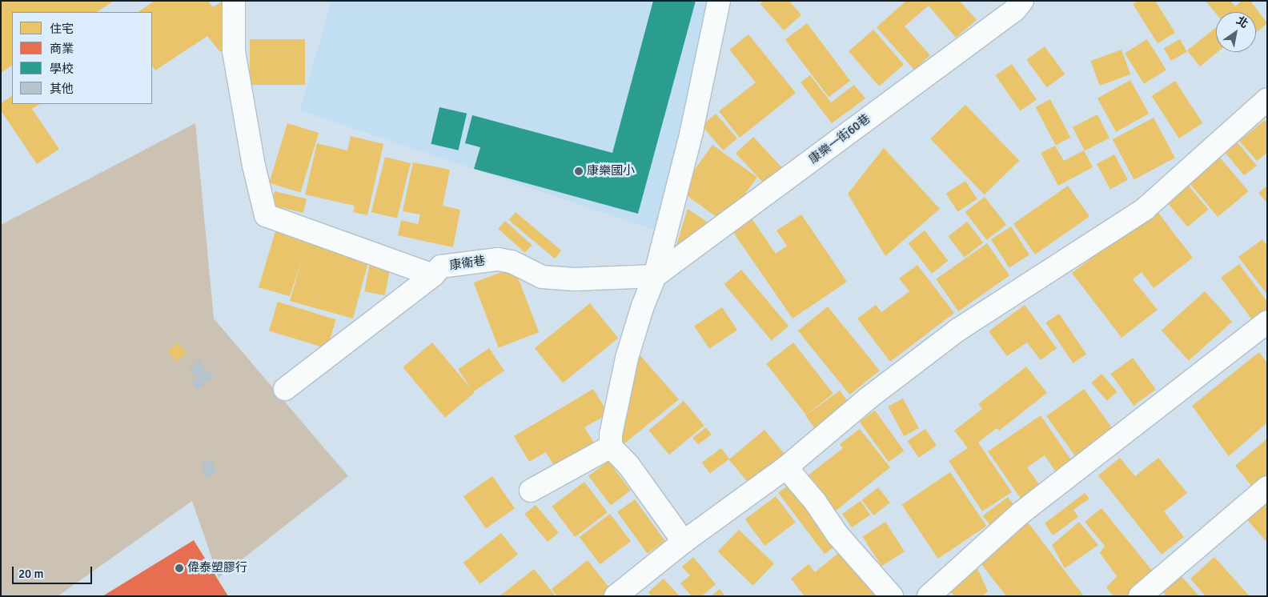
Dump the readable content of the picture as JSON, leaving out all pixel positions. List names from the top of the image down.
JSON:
{
  "streets": {
    "street": ["康樂一街60巷", "康衛巷"]
  },
  "crossings": [
    ["康樂一街60巷", "康衛巷"]
  ],
  "places": ["康樂國小", "偉泰塑膠行"],
  "legend": [
    "住宅",
    "商業",
    "學校",
    "其他"
  ],
  "scale_bar": "20 m",
  "north": "top right"
}
